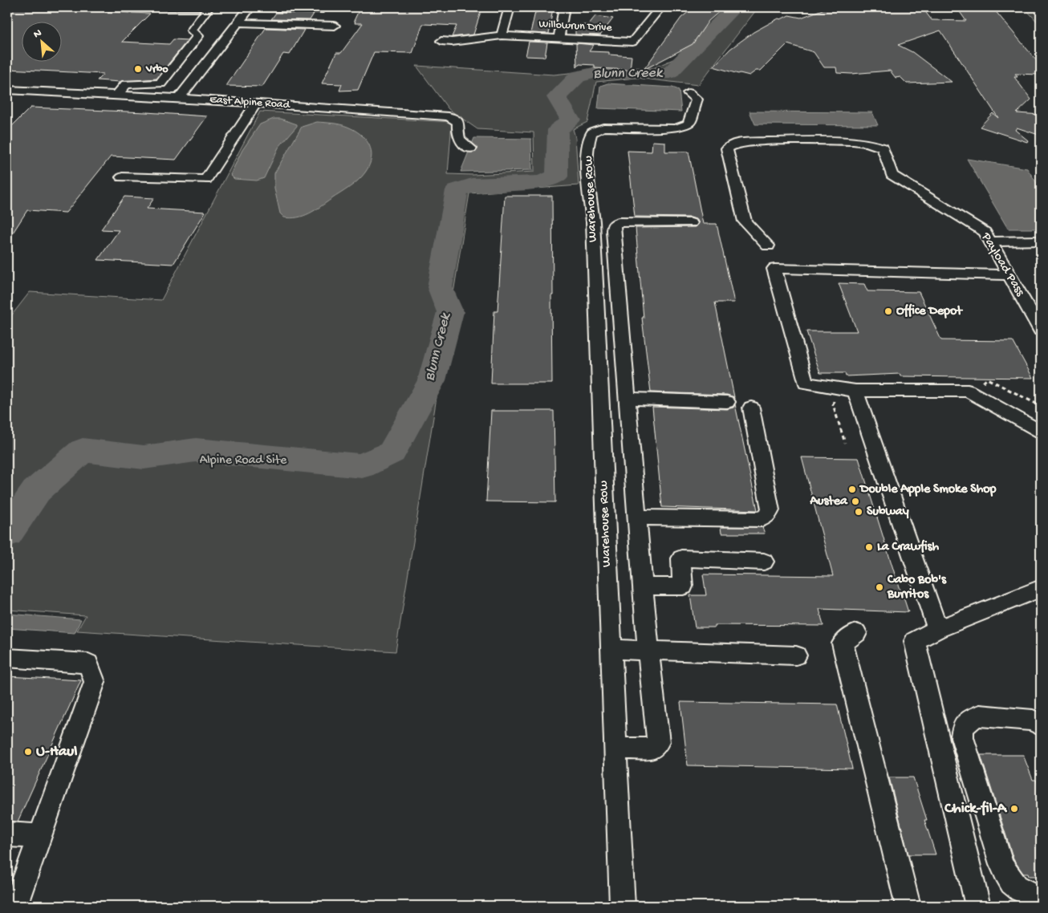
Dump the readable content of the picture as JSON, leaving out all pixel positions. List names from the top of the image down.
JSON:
{
  "streets": {
    "street": [
      "Willowrun Drive",
      "East Alpine Road",
      "Warehouse Row",
      "Payload Pass"
    ]
  },
  "water": ["Blunn Creek"],
  "parks": ["Alpine Road Site"],
  "places": [
    "Vrbo",
    "Office Depot",
    "Double Apple Smoke Shop",
    "Austea",
    "Subway",
    "La Crawfish",
    "Cabo Bob's Burritos",
    "U-Haul",
    "Chick-fil-A"
  ],
  "north": "top left"
}
